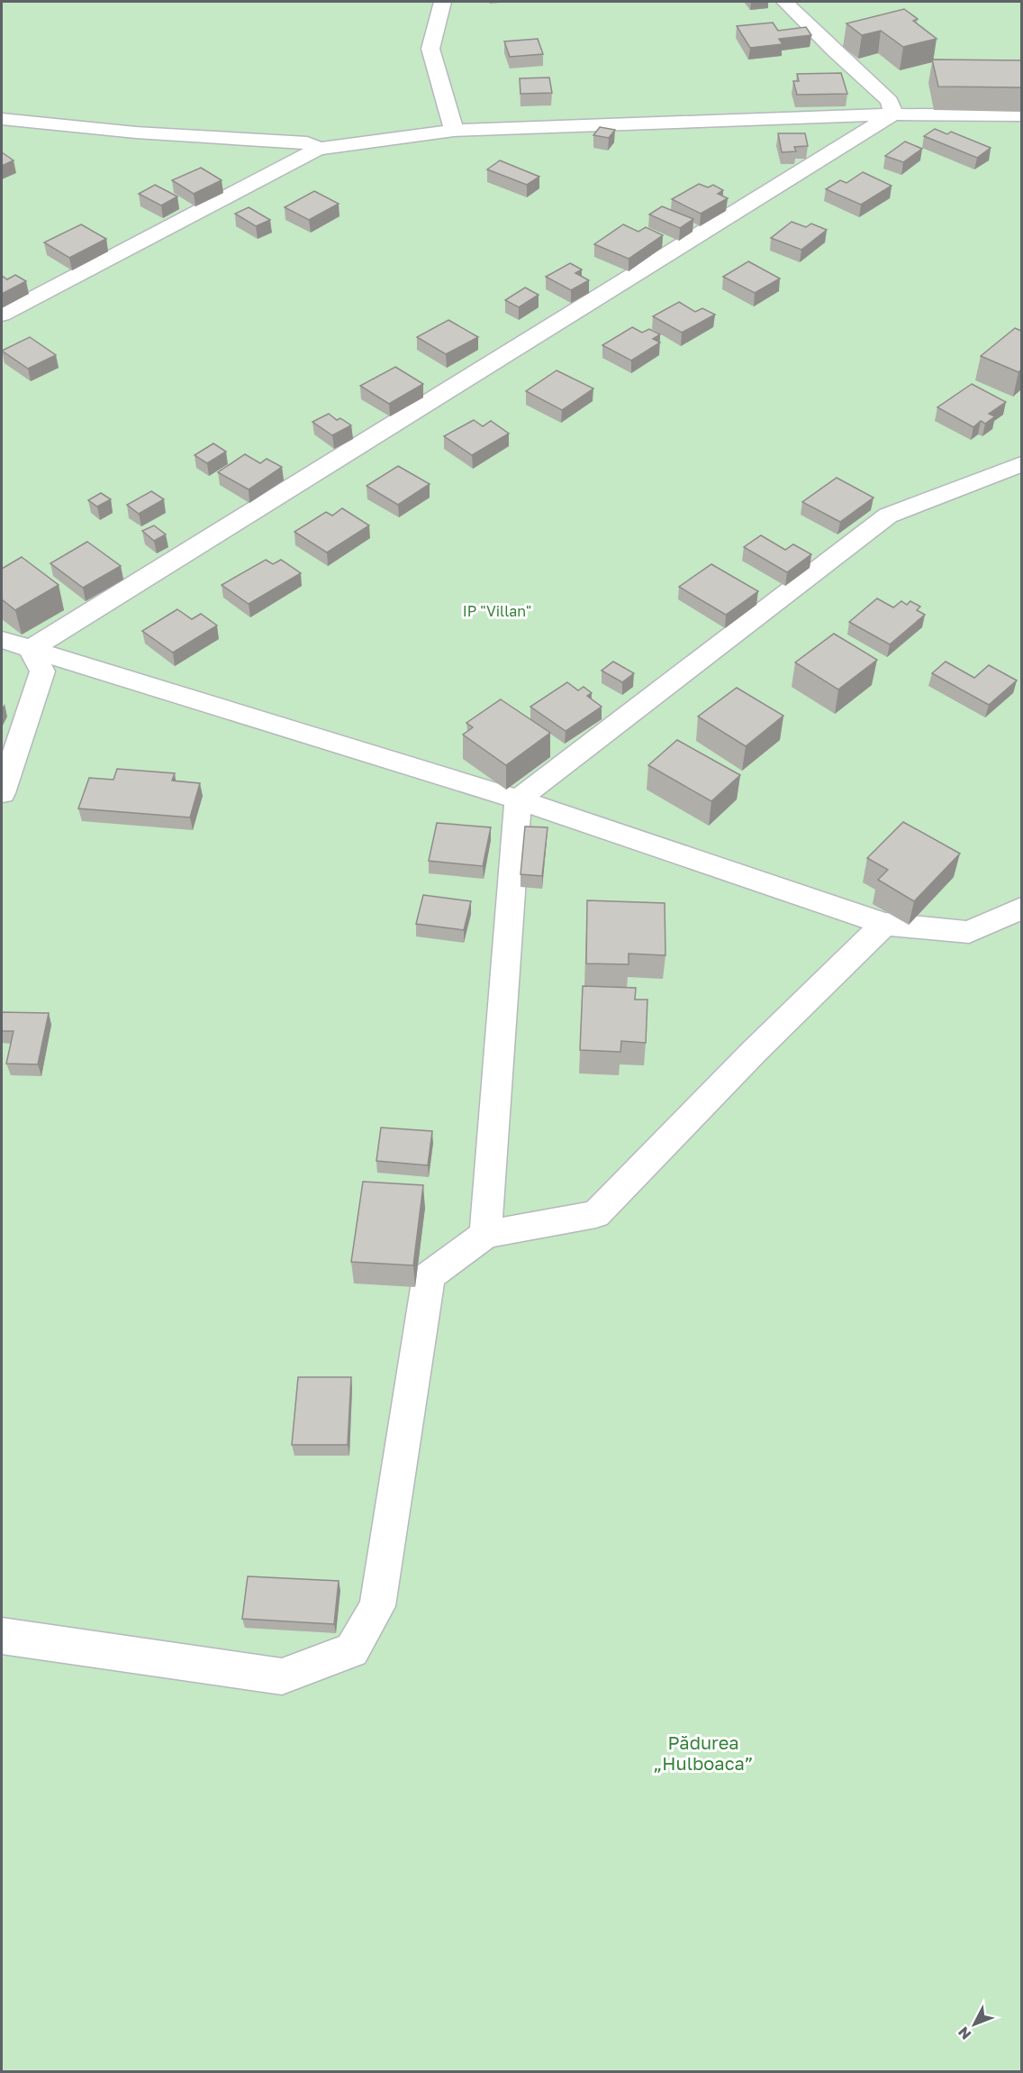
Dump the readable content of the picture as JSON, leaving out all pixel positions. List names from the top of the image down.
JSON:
{
  "parks": ["IP \"Villan\"", "Pădurea „Hulboaca”"],
  "north": "bottom left"
}
